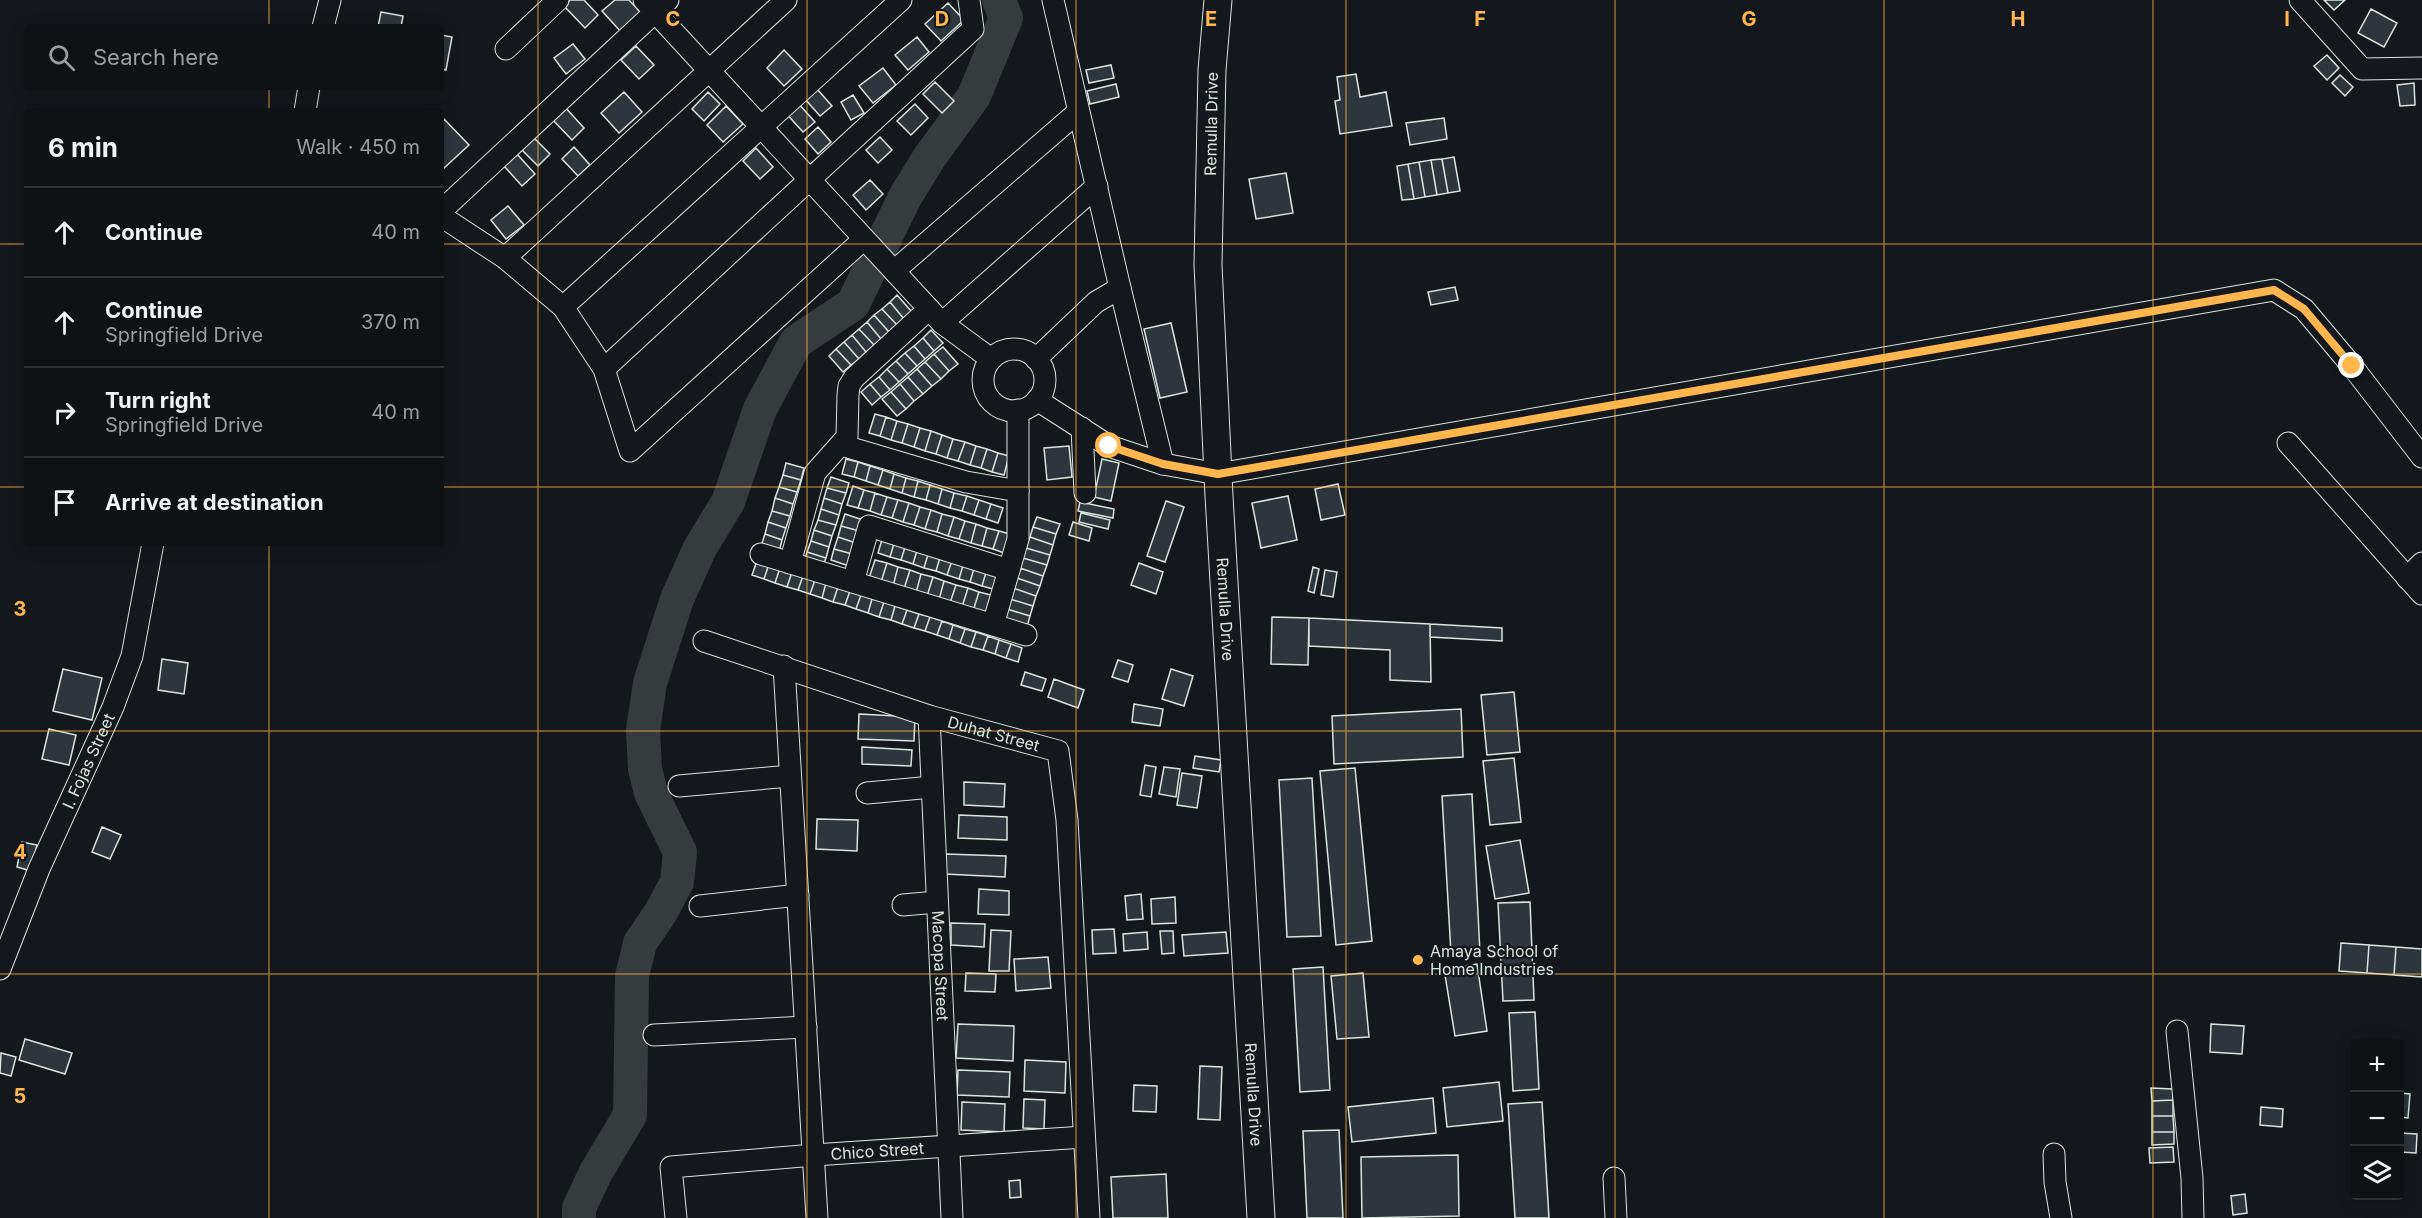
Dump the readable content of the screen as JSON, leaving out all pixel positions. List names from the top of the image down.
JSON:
{
  "streets": {
    "main road": ["Remulla Drive"],
    "street": [
      "Duhat Street",
      "I. Fojas Street",
      "Macopa Street",
      "Chico Street"
    ]
  },
  "crossings": [
    ["Duhat Street", "Macopa Street"],
    ["Duhat Street", "Chico Street"],
    ["Macopa Street", "Chico Street"]
  ],
  "places": ["Amaya School of Home Industries"],
  "page": {
    "search": "Search here",
    "heading": ["6 min", "Walk · 450 m"],
    "list": [
      ["Continue", "40 m"],
      ["Continue", "Springfield Drive", "370 m"],
      ["Turn right", "Springfield Drive", "40 m"],
      "Arrive at destination"
    ],
    "map_buttons": ["+", "−"]
  },
  "grid": {
    "columns": [
      "C",
      "D",
      "E",
      "F",
      "G",
      "H",
      "I"
    ],
    "rows": ["3", "4", "5"]
  }
}
